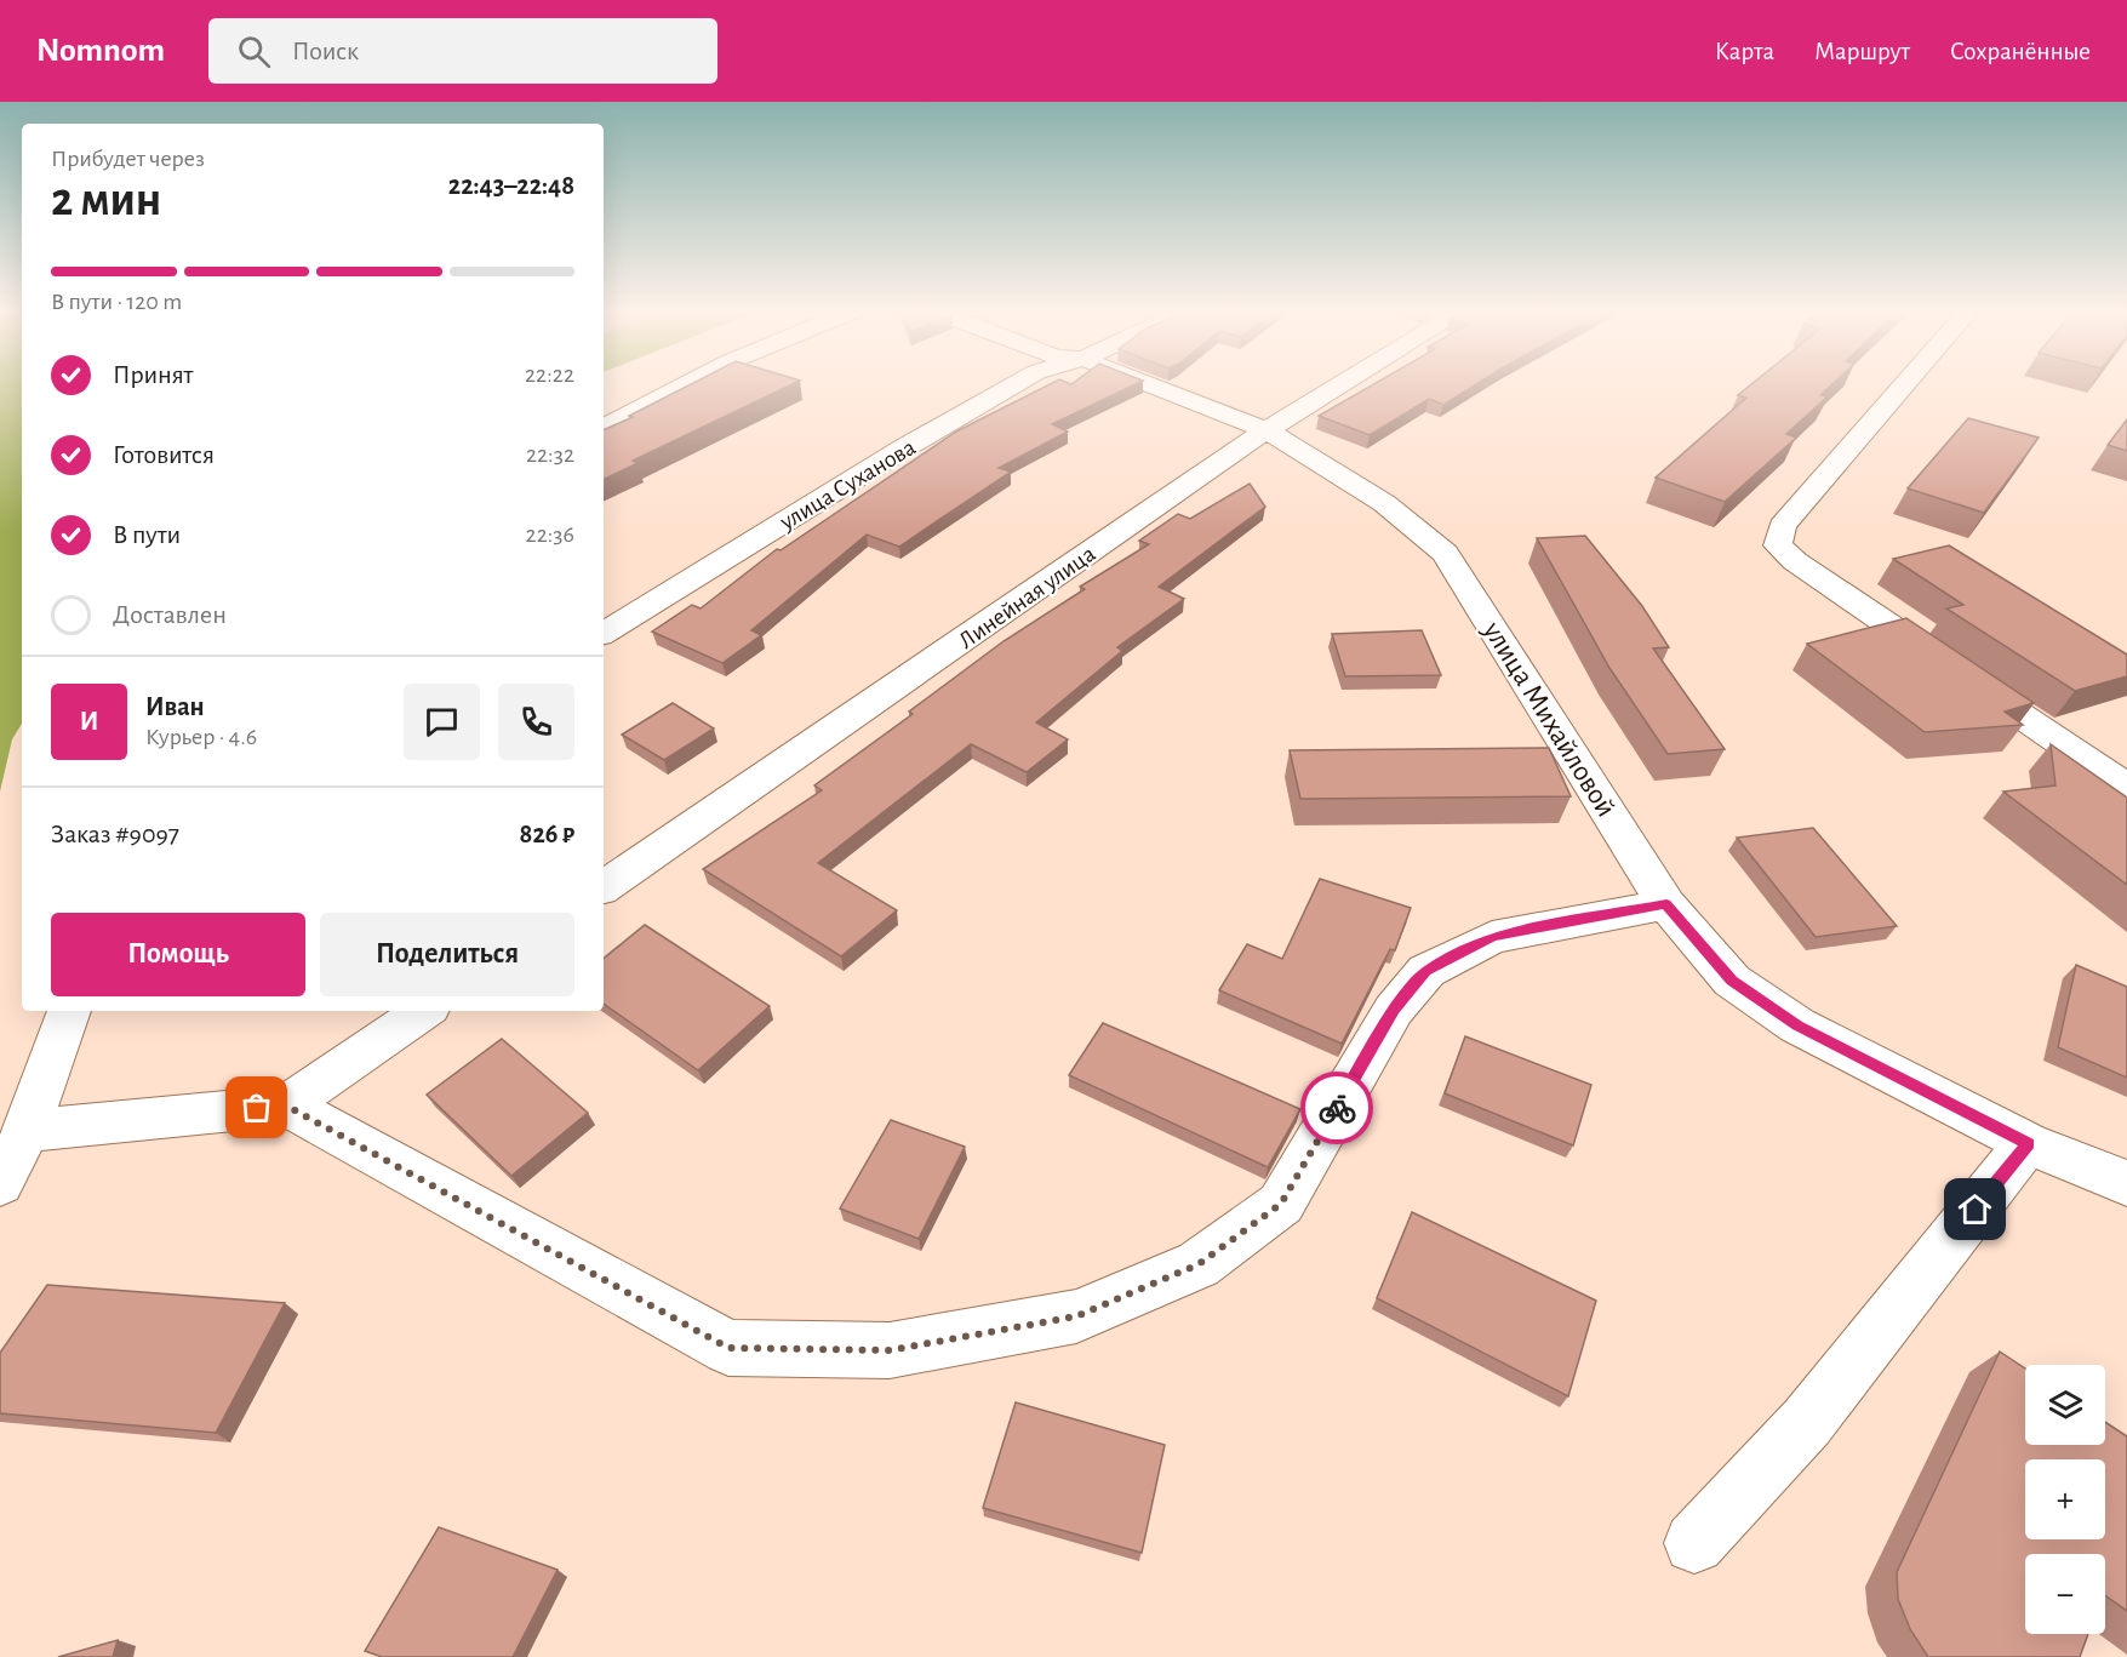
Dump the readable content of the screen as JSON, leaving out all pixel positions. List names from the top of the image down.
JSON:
{
  "streets": {
    "street": ["улица Суханова", "Линейная улица", "улица Михайловой"]
  },
  "crossings": [
    ["Линейная улица", "улица Михайловой"]
  ],
  "page": {
    "header": "Nomnom",
    "search": "Поиск",
    "nav": ["Карта", "Маршрут", "Сохранённые"],
    "heading": ["2 мин", "Прибудет через", "22:43–22:48"],
    "panel": [
      "Иван",
      "Курьер · 4.6",
      "Заказ #9097",
      "826 ₽"
    ],
    "bar": "В пути · 120 m",
    "list": [
      ["Принят", "22:22"],
      ["Готовится", "22:32"],
      ["В пути", "22:36"],
      "Доставлен"
    ],
    "round": "И",
    "buttons": ["Помощь", "Поделиться"],
    "map_buttons": ["+", "−"]
  }
}
